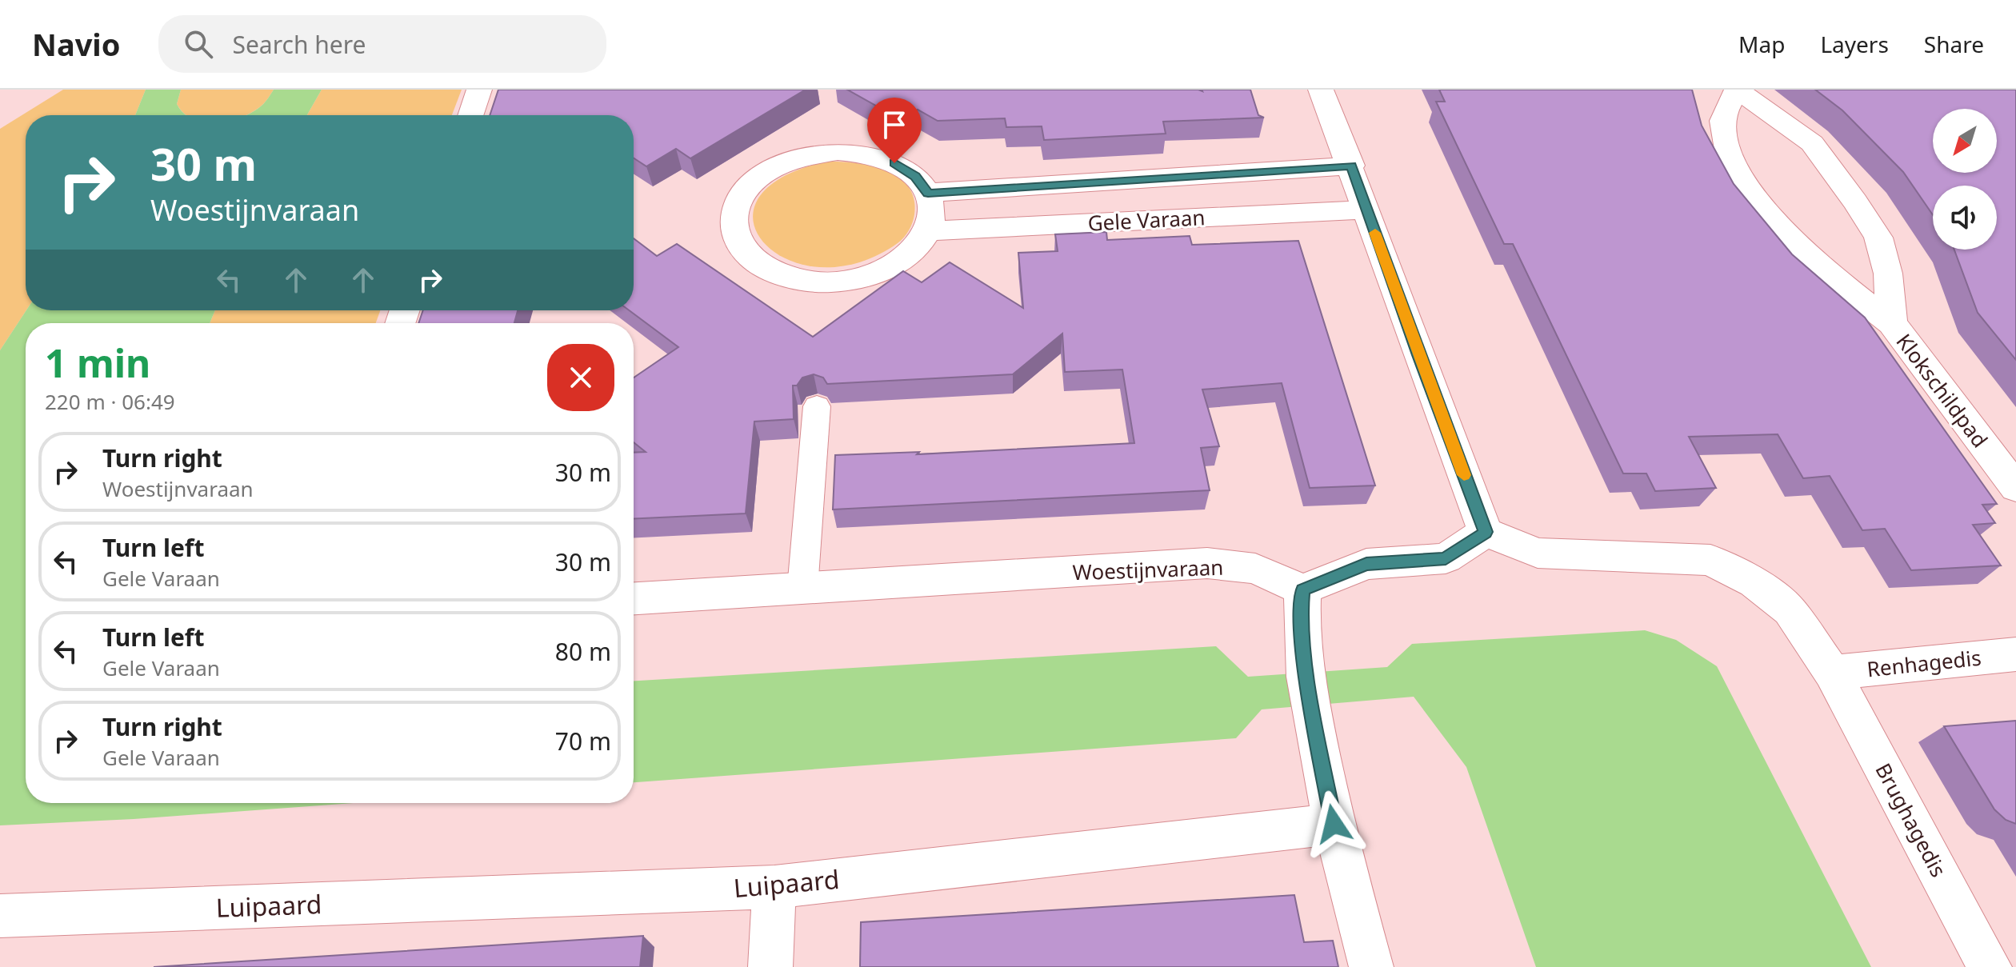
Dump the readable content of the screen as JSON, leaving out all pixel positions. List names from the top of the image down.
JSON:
{
  "streets": {
    "street": [
      "Gele Varaan",
      "Klokschildpad",
      "Woestijnvaraan",
      "Renhagedis",
      "Brughagedis",
      "Luipaard"
    ]
  },
  "crossings": [
    ["Renhagedis", "Brughagedis"]
  ],
  "north": "bottom left",
  "page": {
    "header": "Navio",
    "search": "Search here",
    "nav": ["Map", "Layers", "Share"],
    "turn": ["30 m", "Woestijnvaraan"],
    "heading": ["1 min", "220 m · 06:49"],
    "list": [
      {
        "name": "Turn right",
        "note": "Woestijnvaraan",
        "value": "30 m"
      },
      {
        "name": "Turn left",
        "note": "Gele Varaan",
        "value": "30 m"
      },
      {
        "name": "Turn left",
        "note": "Gele Varaan",
        "value": "80 m"
      },
      {
        "name": "Turn right",
        "note": "Gele Varaan",
        "value": "70 m"
      }
    ]
  }
}
